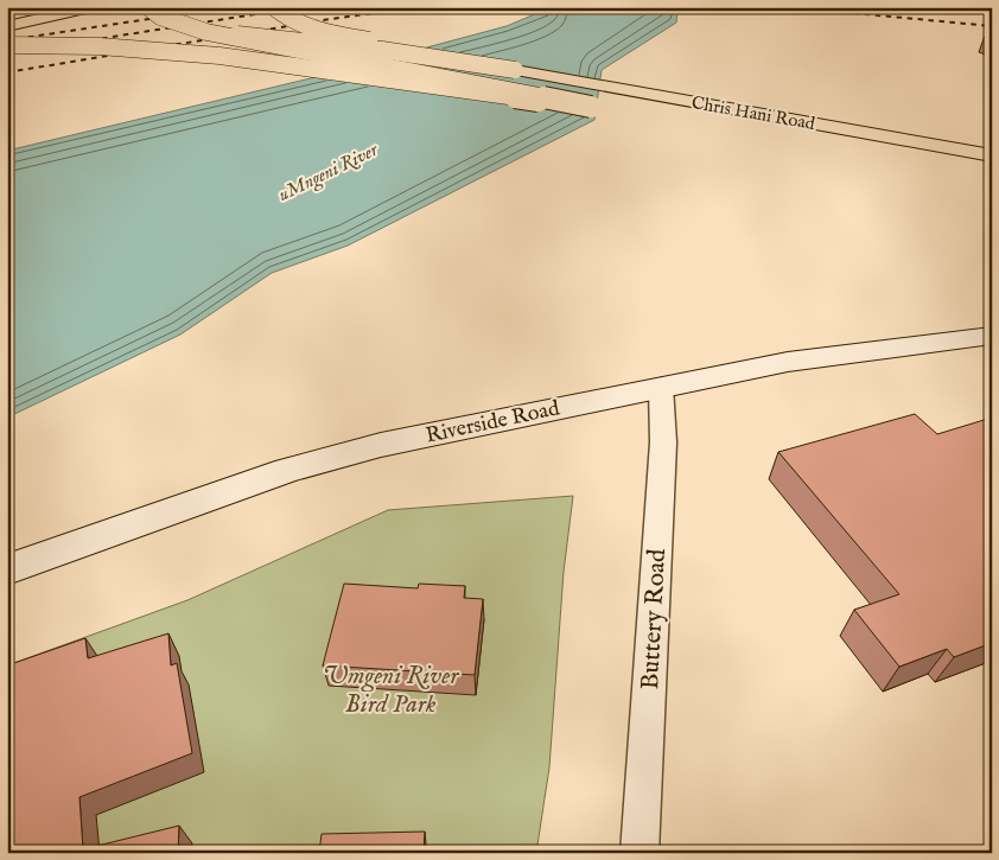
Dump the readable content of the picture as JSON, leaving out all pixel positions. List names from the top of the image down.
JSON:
{
  "streets": {
    "main road": ["Chris Hani Road", "Riverside Road"],
    "street": ["Buttery Road"]
  },
  "crossings": [
    ["Riverside Road", "Buttery Road"]
  ],
  "water": ["uMngeni River"],
  "parks": ["Umgeni River Bird Park"]
}
